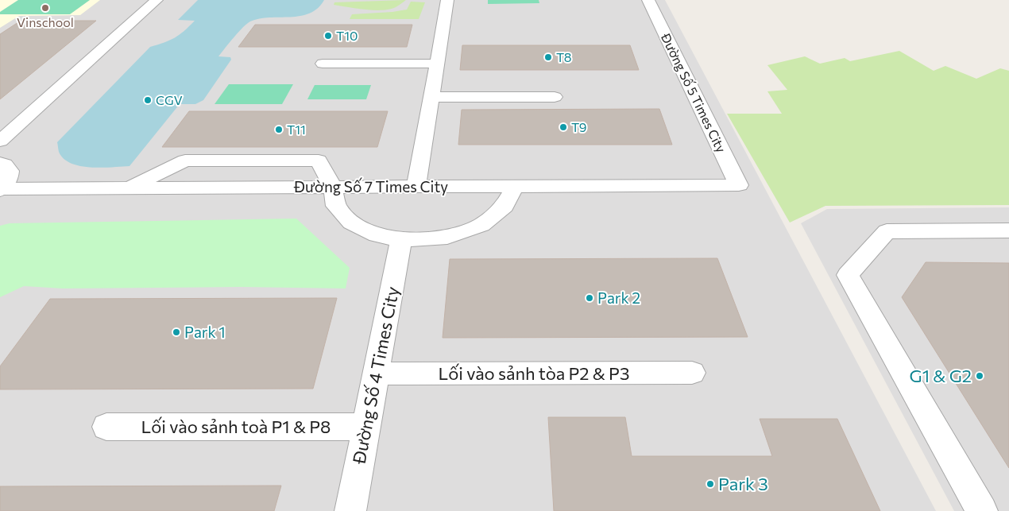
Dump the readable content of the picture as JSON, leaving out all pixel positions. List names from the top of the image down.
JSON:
{
  "streets": {
    "street": [
      "Đường Số 5 Times City",
      "Đường Số 7 Times City",
      "Lối vào sảnh tòa P2 & P3",
      "Đường Số 4 Times City",
      "Lối vào sảnh toà P1 & P8"
    ]
  },
  "crossings": [
    ["Đường Số 5 Times City", "Đường Số 7 Times City"],
    ["Lối vào sảnh tòa P2 & P3", "Đường Số 4 Times City"],
    ["Đường Số 4 Times City", "Lối vào sảnh toà P1 & P8"]
  ],
  "places": [
    "Vinschool",
    "T10",
    "T8",
    "CGV",
    "T9",
    "T11",
    "Park 2",
    "Park 1",
    "G1 & G2",
    "Park 3"
  ]
}
